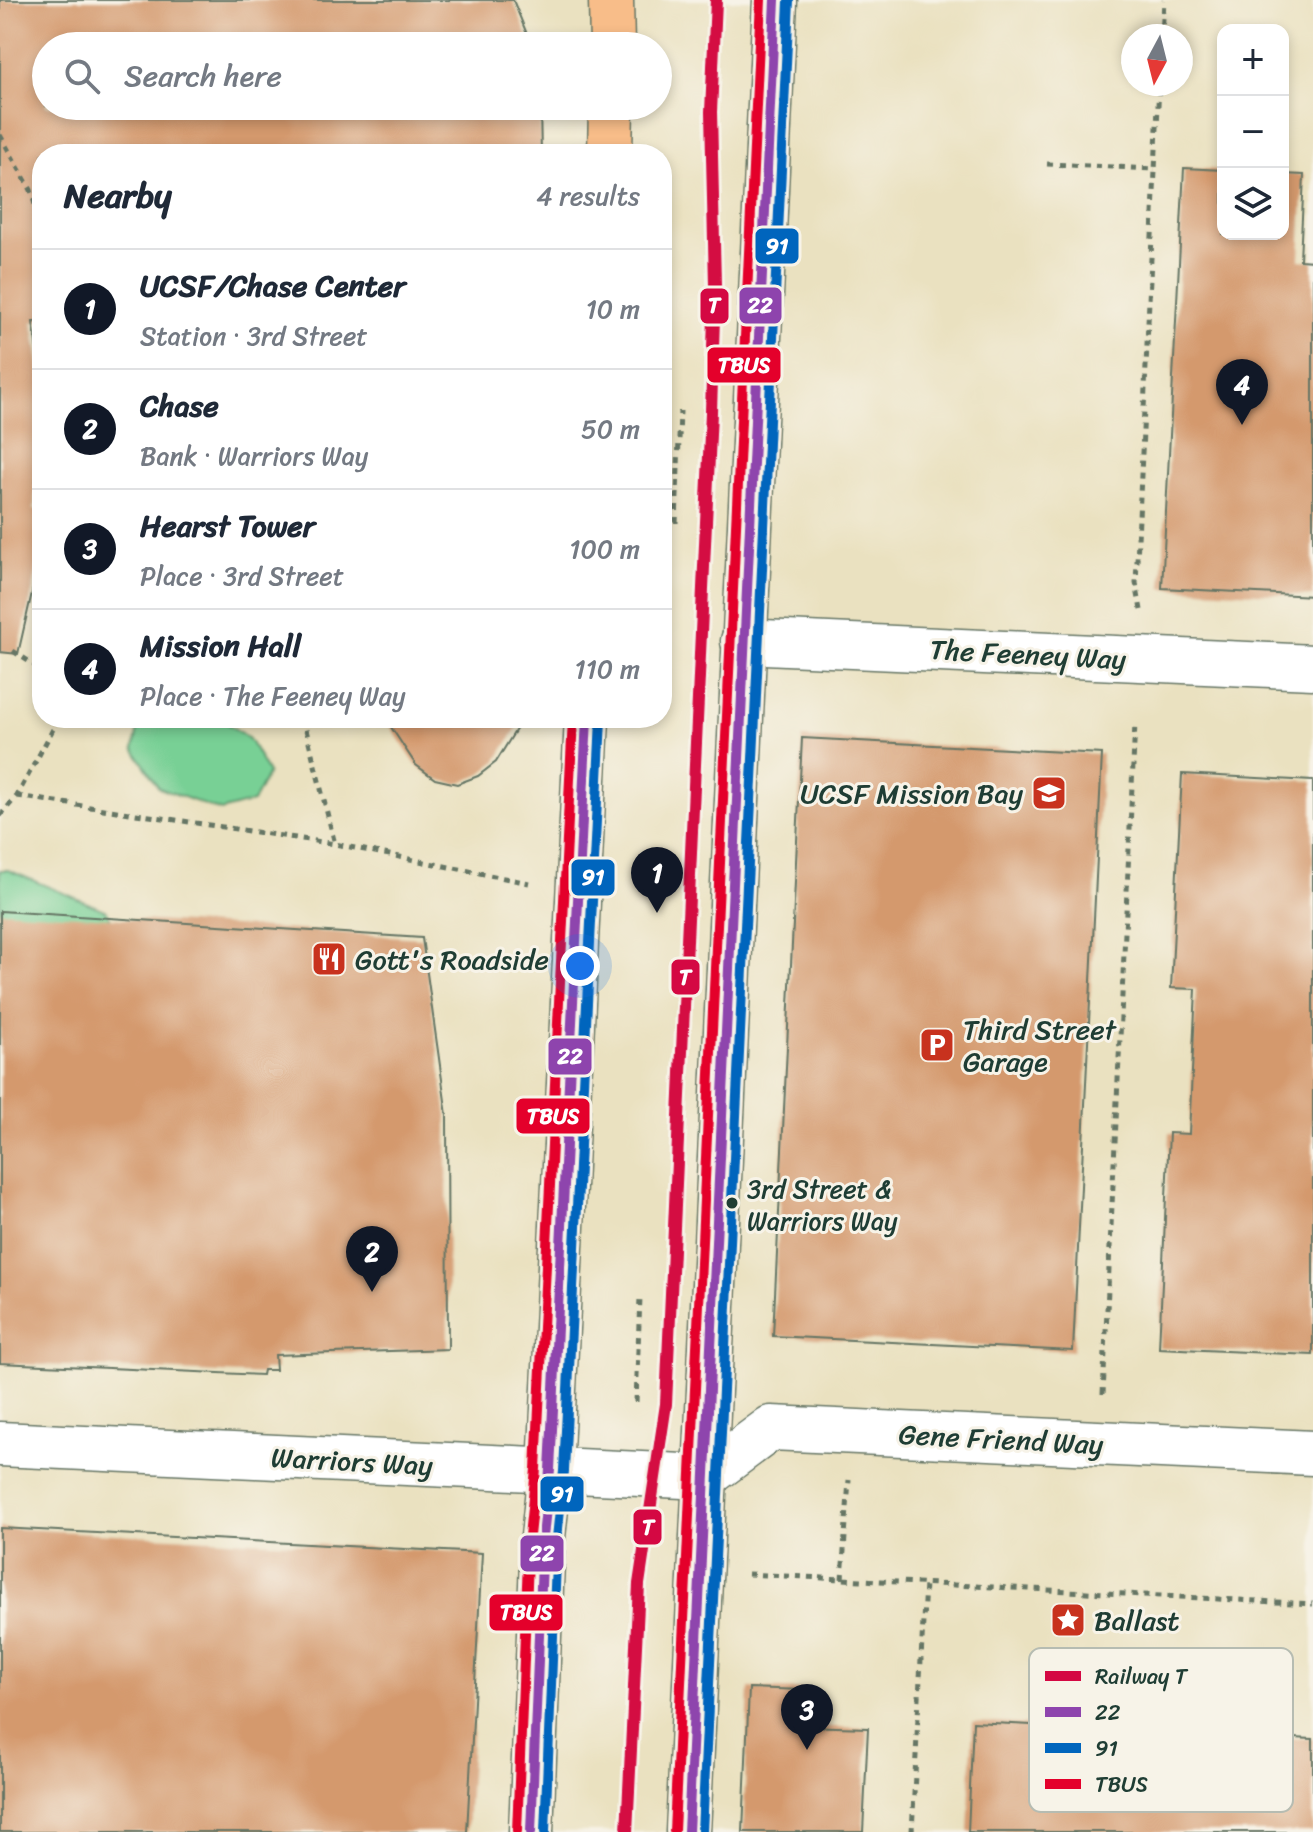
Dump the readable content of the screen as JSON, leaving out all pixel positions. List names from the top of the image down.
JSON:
{
  "streets": {
    "street": ["The Feeney Way", "Gene Friend Way", "Warriors Way"]
  },
  "crossings": [
    ["Gene Friend Way", "Warriors Way"]
  ],
  "places": {
    "school or university": ["UCSF Mission Bay"],
    "restaurant": ["Gott's Roadside"],
    "parking": ["Third Street Garage"],
    "other": ["3rd Street & Warriors Way"],
    "place": ["Ballast"]
  },
  "lines": [
    "rail line T",
    "transit line 22",
    "transit line TBUS",
    "transit line 91"
  ],
  "legend": [
    "Railway T",
    "22",
    "91",
    "TBUS"
  ],
  "north": "bottom",
  "page": {
    "map_buttons": ["+", "−"],
    "search": "Search here",
    "heading": ["Nearby", "4 results"],
    "list": [
      {
        "mark": "1",
        "name": "UCSF/Chase Center",
        "note": "Station · 3rd Street",
        "value": "10 m"
      },
      {
        "mark": "2",
        "name": "Chase",
        "note": "Bank · Warriors Way",
        "value": "50 m"
      },
      {
        "mark": "3",
        "name": "Hearst Tower",
        "note": "Place · 3rd Street",
        "value": "100 m"
      },
      {
        "mark": "4",
        "name": "Mission Hall",
        "note": "Place · The Feeney Way",
        "value": "110 m"
      }
    ],
    "pins": [
      "4",
      "1",
      "2",
      "3"
    ]
  }
}
